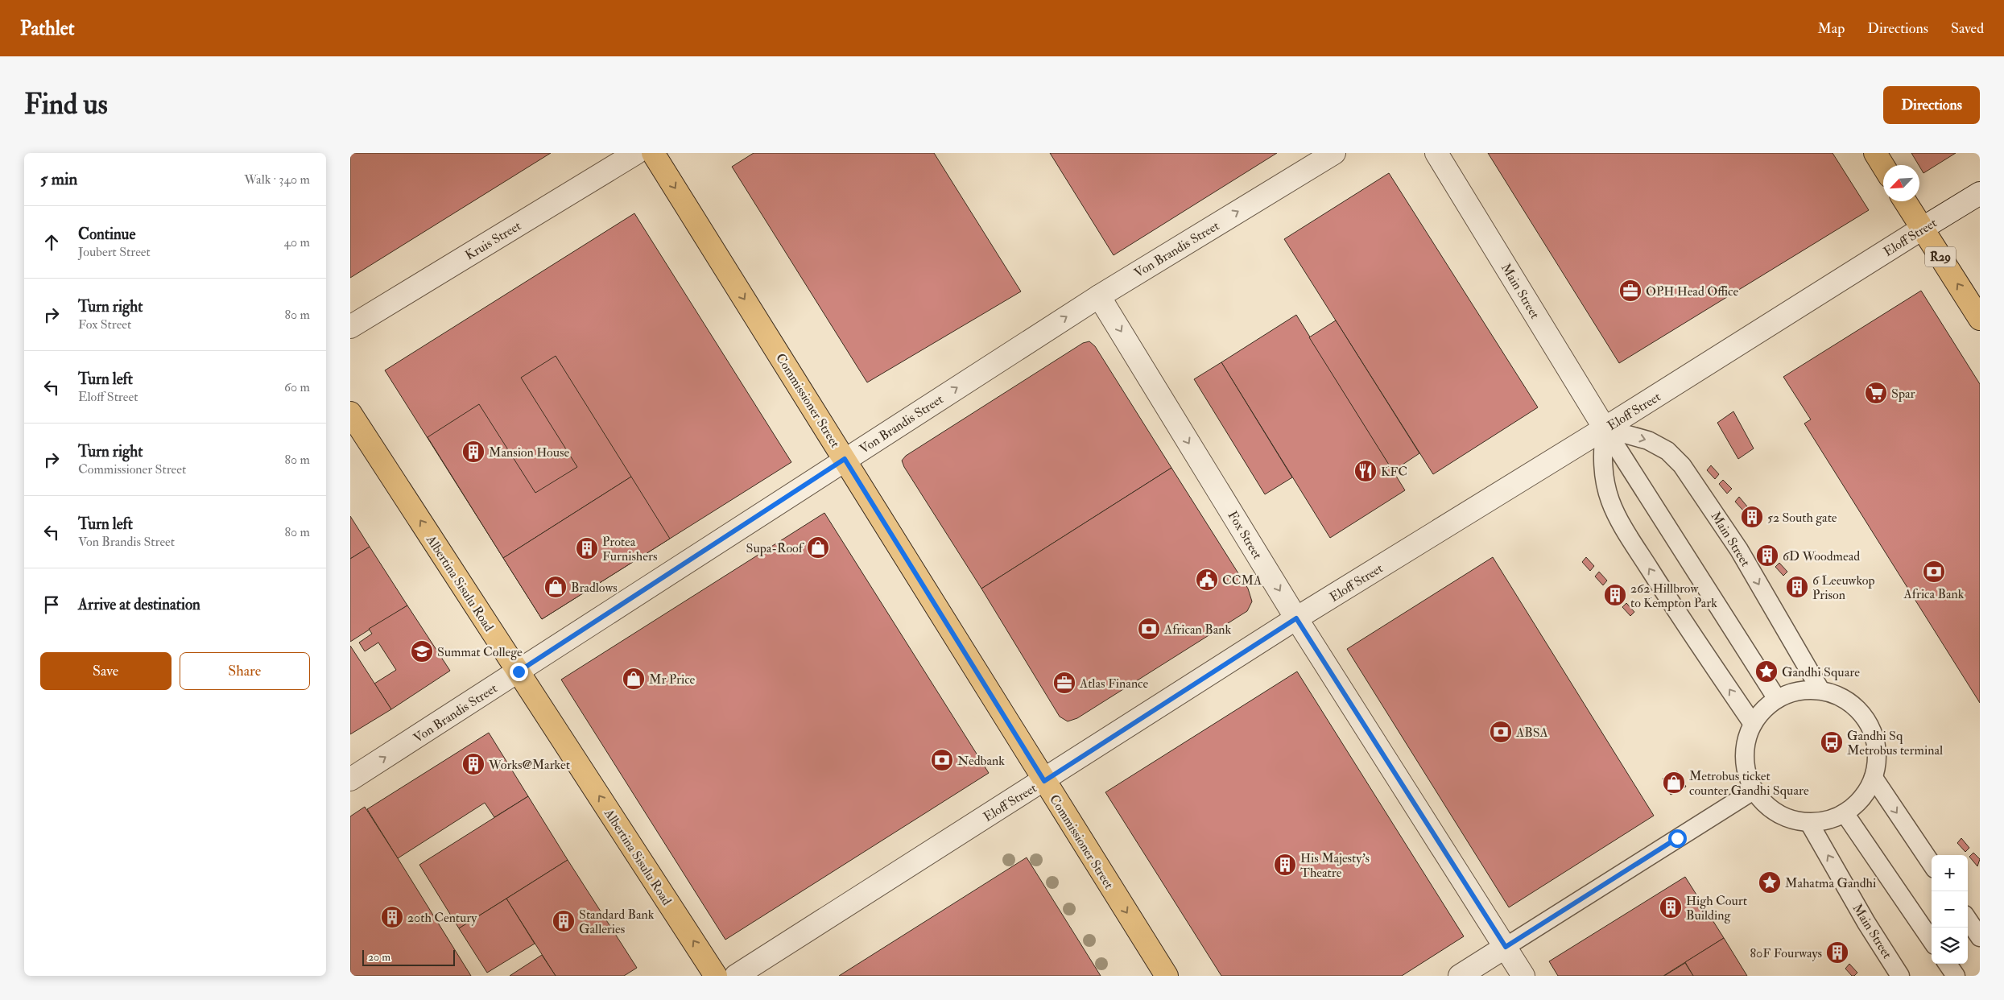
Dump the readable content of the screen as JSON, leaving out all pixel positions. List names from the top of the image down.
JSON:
{
  "streets": {
    "main road": ["R29", "Commissioner Street", "Albertina Sisulu Road"],
    "street": [
      "Eloff Street",
      "Kruis Street",
      "Von Brandis Street",
      "Main Street",
      "Fox Street"
    ]
  },
  "crossings": [
    ["Eloff Street", "R29"],
    ["Eloff Street", "Main Street"],
    ["Eloff Street", "Commissioner Street"],
    ["Eloff Street", "Fox Street"],
    ["Von Brandis Street", "Commissioner Street"],
    ["Von Brandis Street", "Fox Street"],
    ["Von Brandis Street", "Albertina Sisulu Road"]
  ],
  "one_way": [
    "Von Brandis Street",
    "Commissioner Street",
    "Fox Street",
    "Albertina Sisulu Road"
  ],
  "places": {
    "office": ["OPH Head Office", "Atlas Finance"],
    "supermarket": ["Spar"],
    "building": [
      "Mansion House",
      "52 South gate",
      "Protea Furnishers",
      "6D Woodmead",
      "6 Leeuwkop Prison",
      "262 Hillbrow to Kempton Park",
      "Works@Market",
      "His Majesty's Theatre",
      "High Court Building",
      "20th Century",
      "Standard Bank Galleries",
      "80F Fourways"
    ],
    "restaurant": ["KFC"],
    "shop": [
      "Supa-Roof",
      "Bradlows",
      "Mr Price",
      "Metrobus ticket counter Gandhi Square"
    ],
    "bank": [
      "Africa Bank",
      "African Bank",
      "ABSA",
      "Nedbank"
    ],
    "public building": ["CCMA"],
    "school or university": ["Summat College"],
    "place": ["Gandhi Square", "Mahatma Gandhi"],
    "bus stop": ["Gandhi Sq Metrobus terminal"]
  },
  "scale_bar": "20 m",
  "north": "bottom left",
  "page": {
    "header": "Pathlet",
    "nav": ["Map", "Directions", "Saved"],
    "buttons": [
      "Directions",
      ["Save", "Share"]
    ],
    "title": "Find us",
    "heading": ["5 min", "Walk · 340 m"],
    "list": [
      ["Continue", "Joubert Street", "40 m"],
      ["Turn right", "Fox Street", "80 m"],
      ["Turn left", "Eloff Street", "60 m"],
      ["Turn right", "Commissioner Street", "80 m"],
      ["Turn left", "Von Brandis Street", "80 m"],
      "Arrive at destination"
    ],
    "map_buttons": ["+", "−"],
    "scale": "20 m"
  }
}
